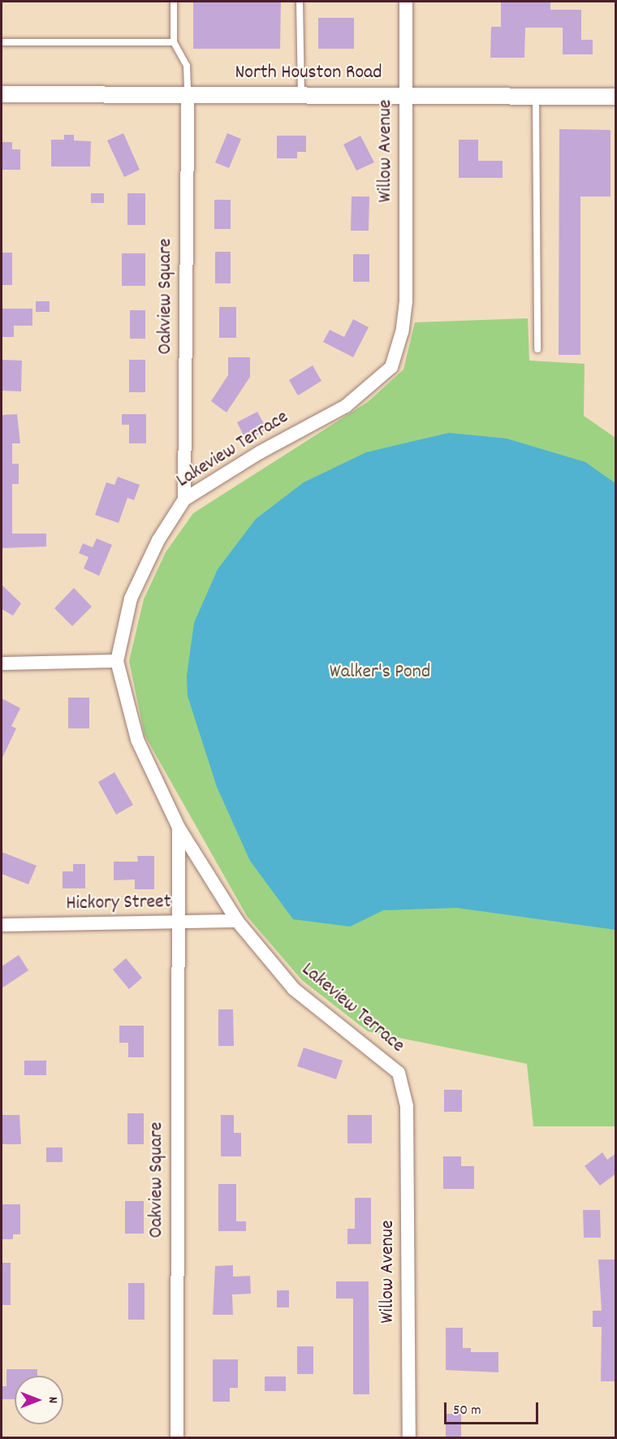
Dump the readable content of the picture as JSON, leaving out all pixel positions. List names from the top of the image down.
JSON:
{
  "streets": {
    "street": [
      "North Houston Road",
      "Willow Avenue",
      "Oakview Square",
      "Lakeview Terrace",
      "Hickory Street"
    ]
  },
  "crossings": [
    ["North Houston Road", "Willow Avenue"],
    ["North Houston Road", "Oakview Square"],
    ["Willow Avenue", "Lakeview Terrace"],
    ["Oakview Square", "Lakeview Terrace"],
    ["Oakview Square", "Hickory Street"],
    ["Lakeview Terrace", "Hickory Street"]
  ],
  "parks": ["Walker's Pond"],
  "scale_bar": "50 m",
  "north": "right"
}
